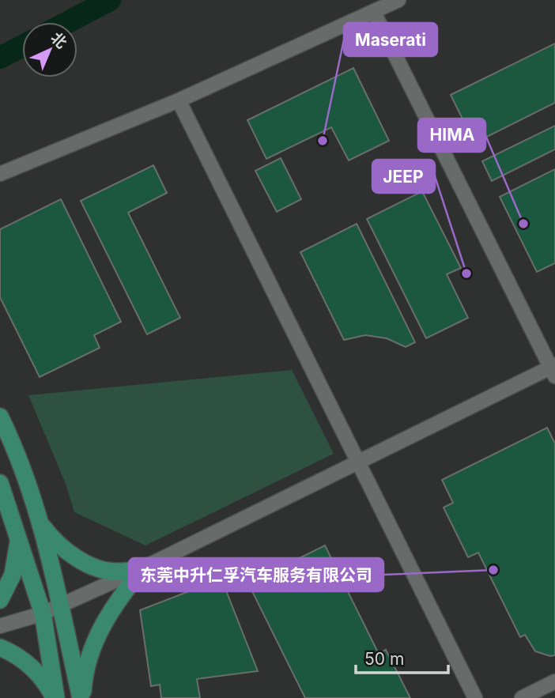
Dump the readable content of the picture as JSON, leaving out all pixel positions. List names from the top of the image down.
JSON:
{
  "places": [
    "Maserati",
    "HIMA",
    "JEEP",
    "东莞中升仁孚汽车服务有限公司"
  ],
  "scale_bar": "50 m",
  "north": "top right"
}
